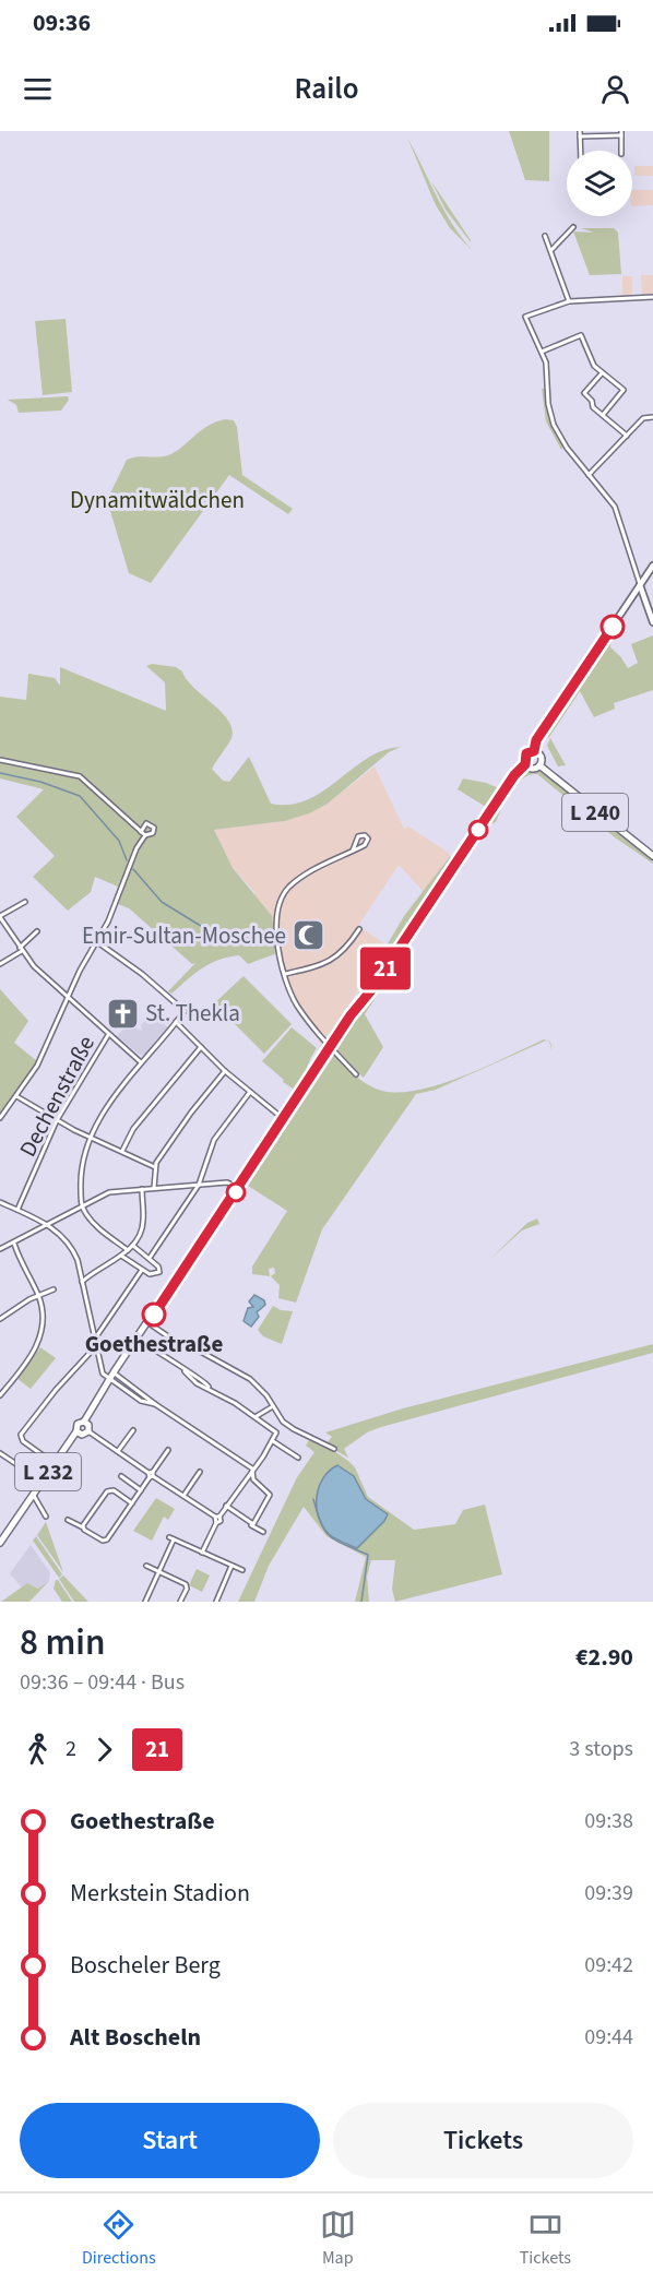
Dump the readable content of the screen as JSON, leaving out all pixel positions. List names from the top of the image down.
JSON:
{
  "streets": {
    "main road": ["L 240", "L 232"],
    "street": ["Dechenstraße"]
  },
  "crossings": [
    ["L 240", "L 232"]
  ],
  "parks": ["Dynamitwäldchen"],
  "places": {
    "mosque": ["Emir-Sultan-Moschee"],
    "church": ["St. Thekla"],
    "other": ["Goethestraße"]
  },
  "lines": ["bus line 21"],
  "page": {
    "status": "09:36",
    "header": "Railo",
    "on_map": "21",
    "heading": ["8 min", "09:36 – 09:44 · Bus", "€2.90"],
    "legs": ["2", "21", "3 stops"],
    "list": [
      {
        "name": "Goethestraße",
        "value": "09:38"
      },
      {
        "name": "Merkstein Stadion",
        "value": "09:39"
      },
      {
        "name": "Boscheler Berg",
        "value": "09:42"
      },
      {
        "name": "Alt Boscheln",
        "value": "09:44"
      }
    ],
    "buttons": ["Start", "Tickets"],
    "tabs": ["Directions", "Map", "Tickets"]
  }
}
